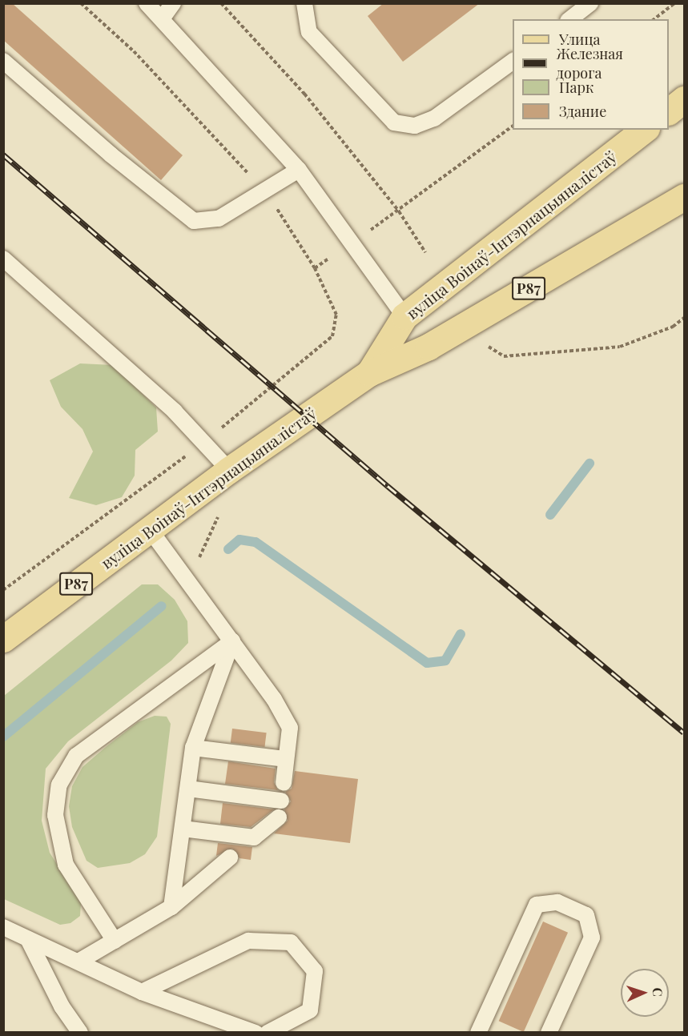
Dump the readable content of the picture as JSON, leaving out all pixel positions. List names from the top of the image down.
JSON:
{
  "streets": {
    "main road": ["вуліца Воінаў-Інтэрнацыяналістаў", "Р87"]
  },
  "legend": [
    "Улица",
    "Железная дорога",
    "Парк",
    "Здание"
  ],
  "north": "right"
}
